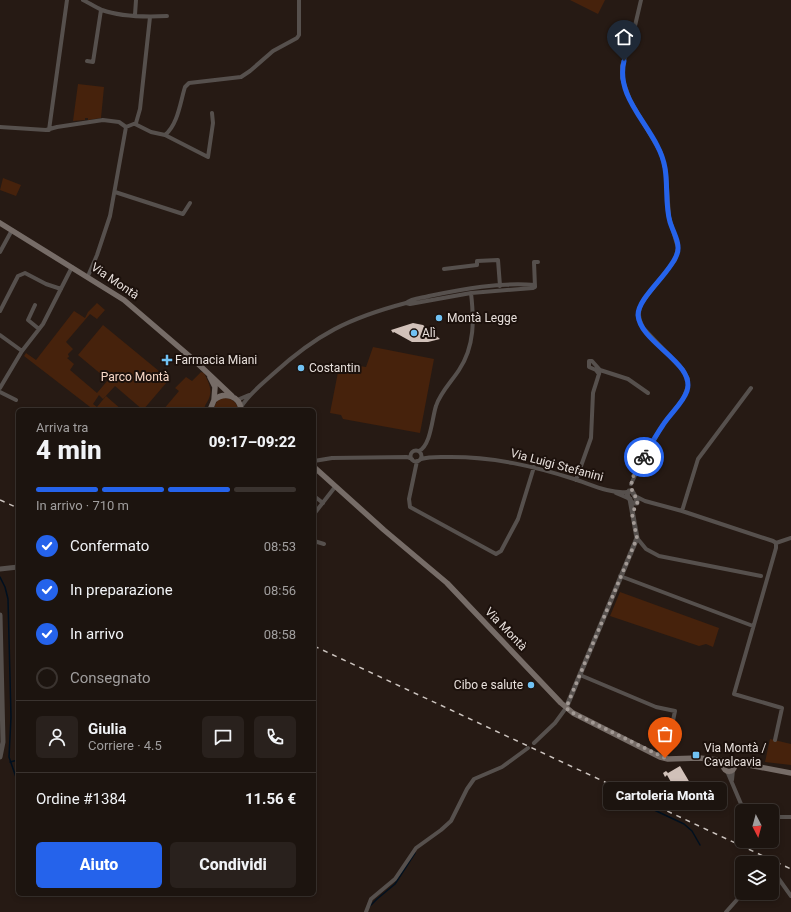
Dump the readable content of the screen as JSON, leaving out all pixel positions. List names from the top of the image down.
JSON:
{
  "streets": {
    "main road": ["Via Montà"],
    "street": ["Via Luigi Stefanini"]
  },
  "parks": ["Parco Montà"],
  "places": {
    "other": [
      "Montà Legge",
      "Alì",
      "Costantin",
      "Cibo e salute",
      "Cartoleria Montà"
    ],
    "health": ["Farmacia Miani"],
    "transit": ["Via Montà / Cavalcavia"]
  },
  "north": "bottom",
  "page": {
    "heading": ["4 min", "Arriva tra", "09:17–09:22"],
    "panel": [
      "Giulia",
      "Corriere · 4.5",
      "Ordine #1384",
      "11.56 €"
    ],
    "bar": "In arrivo · 710 m",
    "list": [
      ["Confermato", "08:53"],
      ["In preparazione", "08:56"],
      ["In arrivo", "08:58"],
      "Consegnato"
    ],
    "bubble": "Cartoleria Montà",
    "buttons": ["Aiuto", "Condividi"]
  }
}
